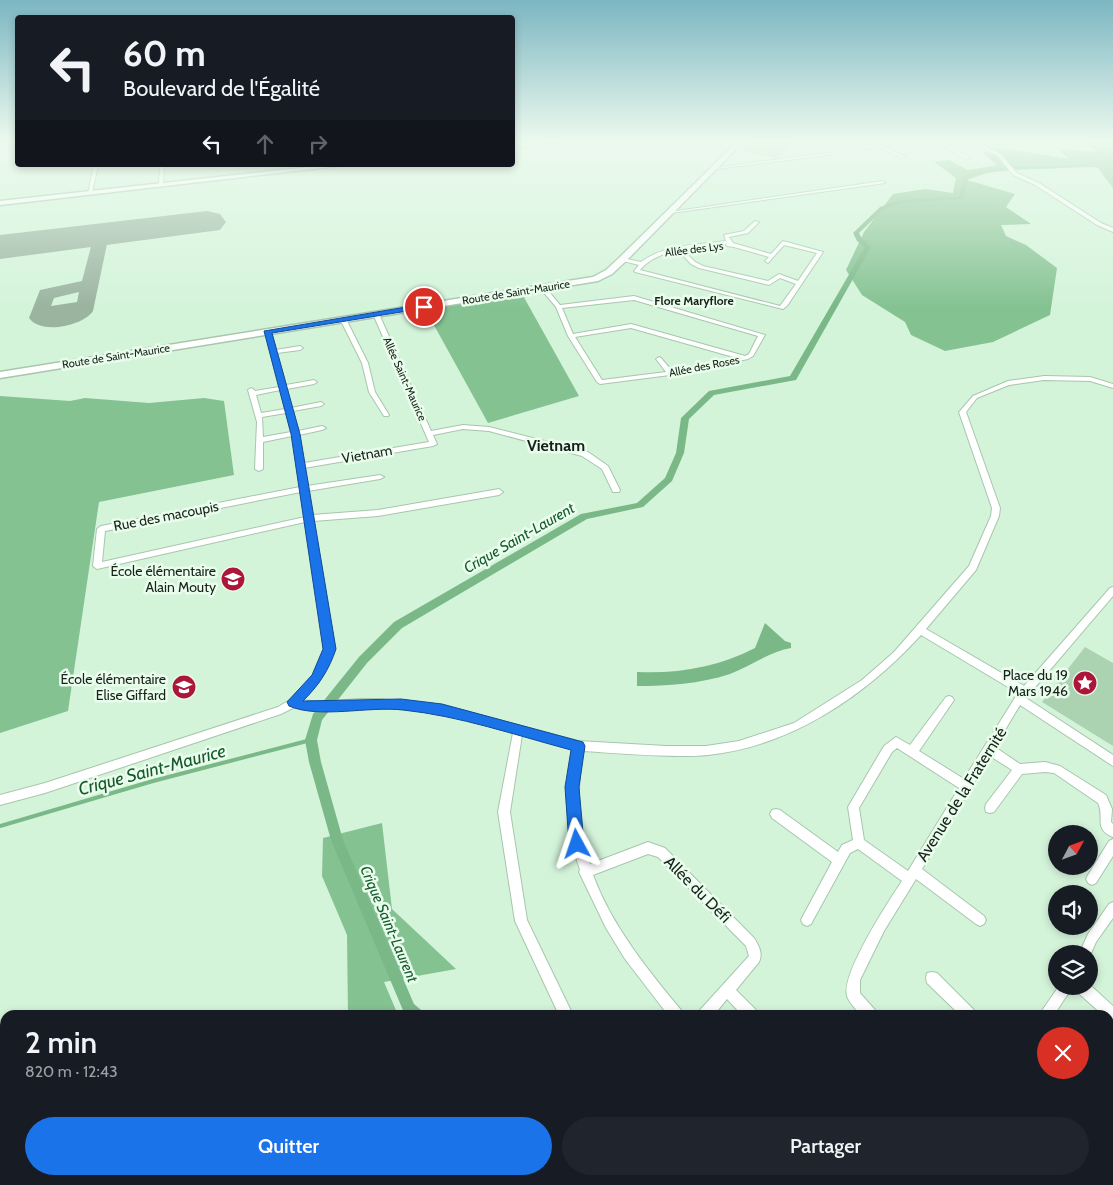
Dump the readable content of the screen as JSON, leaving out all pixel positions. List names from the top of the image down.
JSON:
{
  "streets": {
    "street": [
      "Allée des Lys",
      "Route de Saint-Maurice",
      "Allée des Roses",
      "Allée Saint-Maurice",
      "Vietnam",
      "Rue des macoupis",
      "Avenue de la Fraternité",
      "Allée du Défi"
    ]
  },
  "crossings": [
    ["Route de Saint-Maurice", "Allée des Roses"],
    ["Route de Saint-Maurice", "Allée Saint-Maurice"],
    ["Allée Saint-Maurice", "Vietnam"]
  ],
  "districts": ["Flore Maryflore", "Vietnam"],
  "water": ["Crique Saint-Laurent", "Crique Saint-Maurice"],
  "places": {
    "school or university": ["École élémentaire Alain Mouty", "École élémentaire Elise Giffard"],
    "place": ["Place du 19 Mars 1946"]
  },
  "north": "top right",
  "page": {
    "turn": ["60 m", "Boulevard de l'Égalité"],
    "heading": ["2 min", "820 m · 12:43"],
    "buttons": ["Quitter", "Partager"]
  }
}
